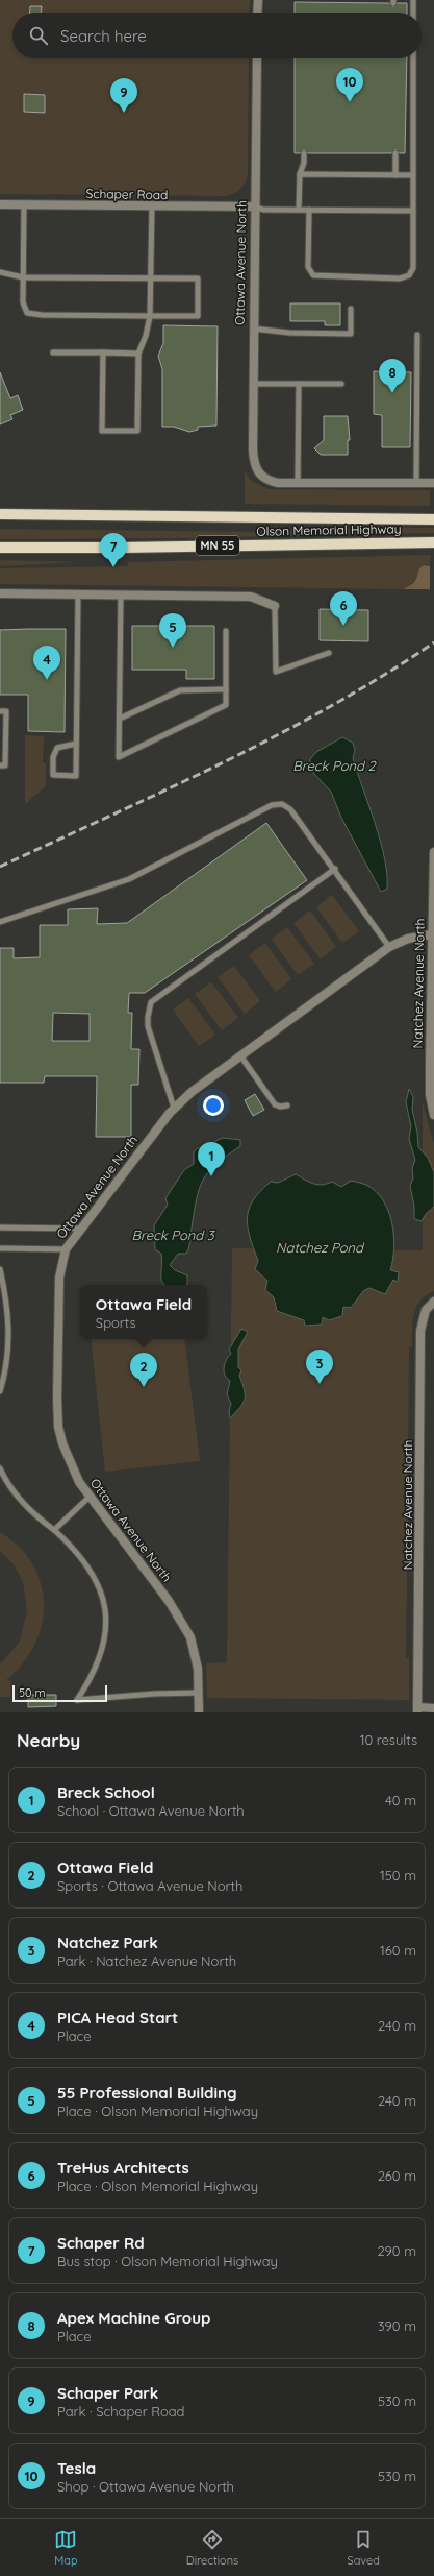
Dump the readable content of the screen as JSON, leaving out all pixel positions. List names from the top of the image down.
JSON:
{
  "streets": {
    "main road": ["Olson Memorial Highway", "MN 55"],
    "street": ["Schaper Road", "Ottawa Avenue North", "Natchez Avenue North"]
  },
  "crossings": [
    ["Schaper Road", "Ottawa Avenue North"],
    ["Ottawa Avenue North", "Natchez Avenue North"]
  ],
  "water": ["Breck Pond 2", "Breck Pond 3", "Natchez Pond"],
  "scale_bar": "50 m",
  "page": {
    "search": "Search here",
    "pins": [
      "10",
      "9",
      "8",
      "7",
      "6",
      "5",
      "4",
      "1",
      "3",
      "2"
    ],
    "popup": ["Ottawa Field", "Sports"],
    "scale": "50 m",
    "heading": ["Nearby", "10 results"],
    "list": [
      {
        "mark": "1",
        "name": "Breck School",
        "note": "School · Ottawa Avenue North",
        "value": "40 m"
      },
      {
        "mark": "2",
        "name": "Ottawa Field",
        "note": "Sports · Ottawa Avenue North",
        "value": "150 m"
      },
      {
        "mark": "3",
        "name": "Natchez Park",
        "note": "Park · Natchez Avenue North",
        "value": "160 m"
      },
      {
        "mark": "4",
        "name": "PICA Head Start",
        "note": "Place",
        "value": "240 m"
      },
      {
        "mark": "5",
        "name": "55 Professional Building",
        "note": "Place · Olson Memorial Highway",
        "value": "240 m"
      },
      {
        "mark": "6",
        "name": "TreHus Architects",
        "note": "Place · Olson Memorial Highway",
        "value": "260 m"
      },
      {
        "mark": "7",
        "name": "Schaper Rd",
        "note": "Bus stop · Olson Memorial Highway",
        "value": "290 m"
      },
      {
        "mark": "8",
        "name": "Apex Machine Group",
        "note": "Place",
        "value": "390 m"
      },
      {
        "mark": "9",
        "name": "Schaper Park",
        "note": "Park · Schaper Road",
        "value": "530 m"
      },
      {
        "mark": "10",
        "name": "Tesla",
        "note": "Shop · Ottawa Avenue North",
        "value": "530 m"
      }
    ],
    "nav": ["Map", "Directions", "Saved"]
  }
}
